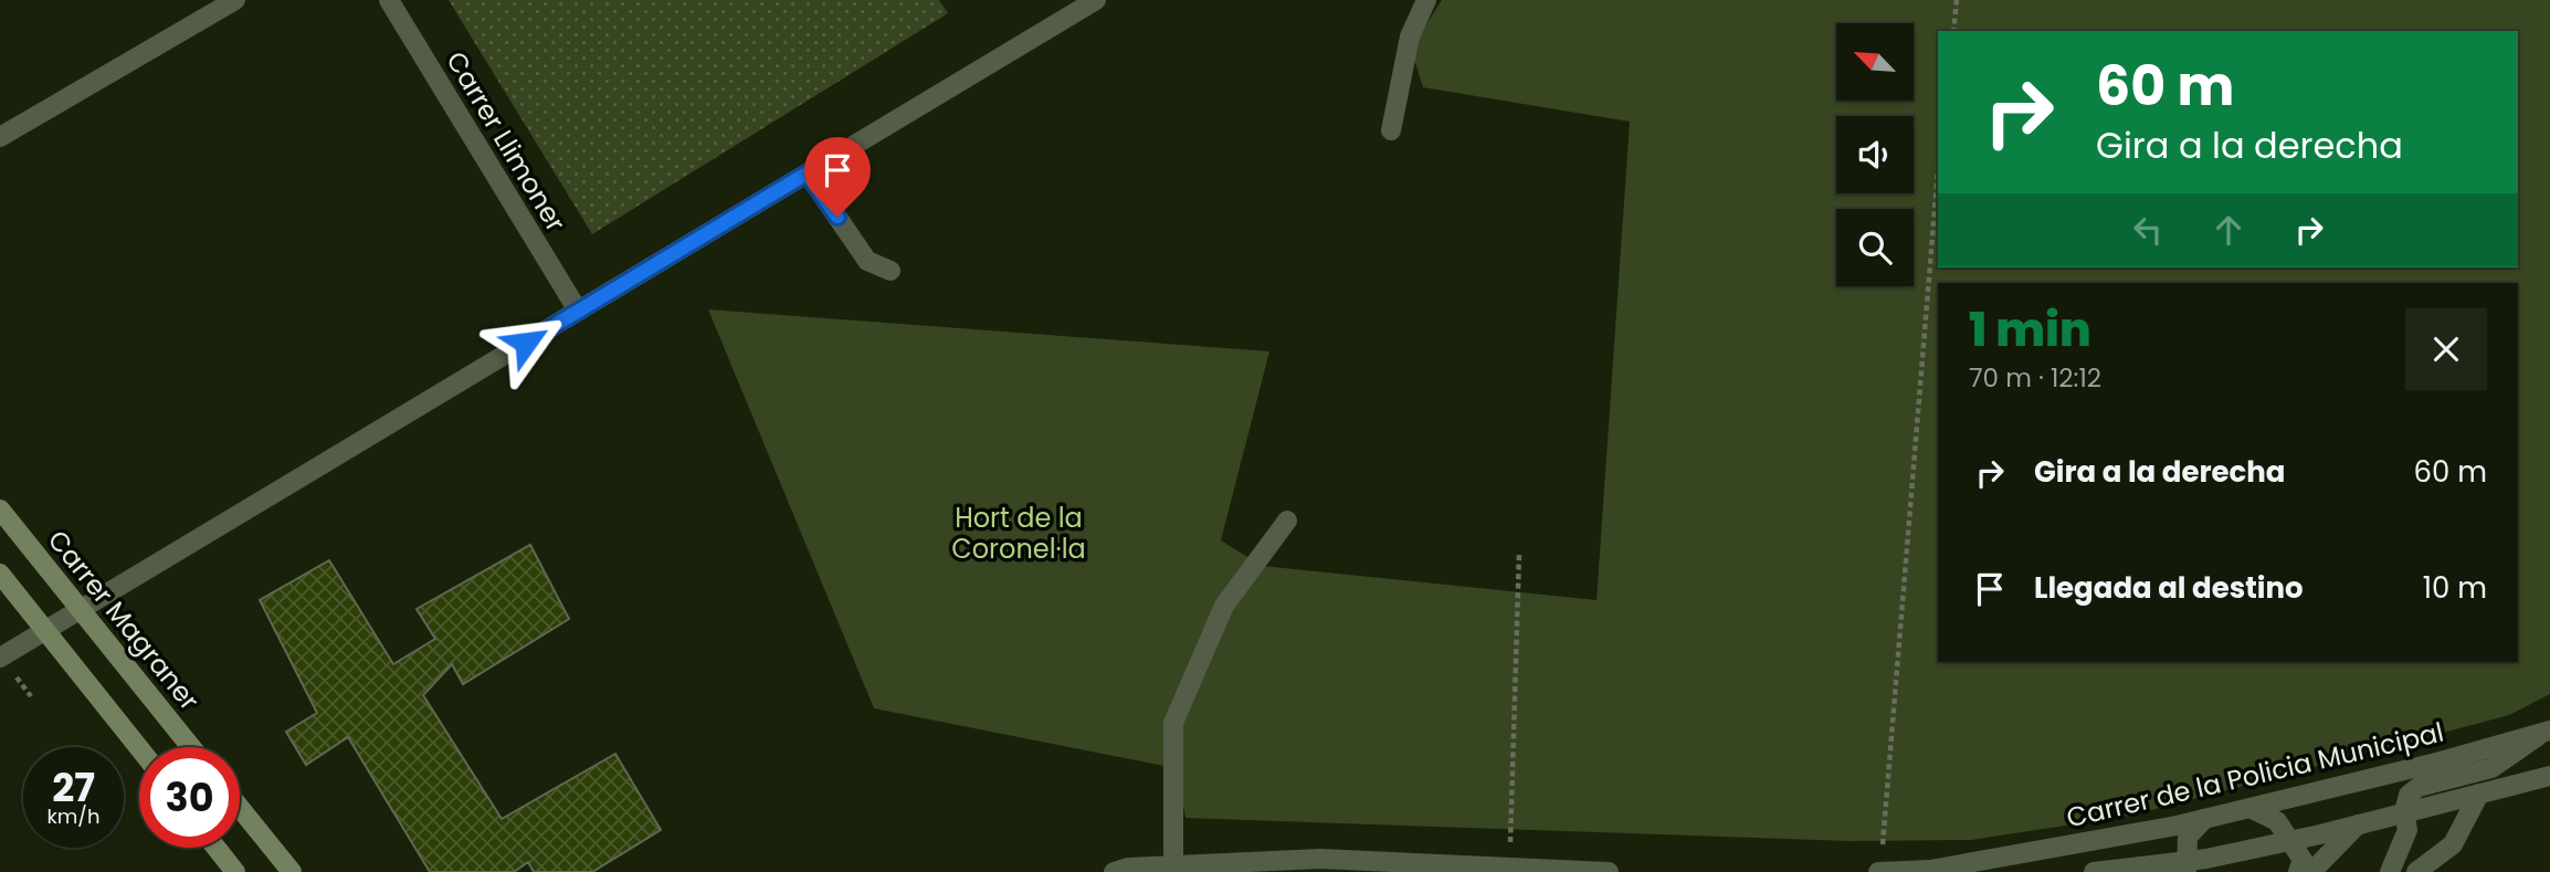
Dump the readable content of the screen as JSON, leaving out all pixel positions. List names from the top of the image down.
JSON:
{
  "streets": {
    "main road": ["Carrer Magraner"],
    "street": ["Carrer Llimoner", "Carrer de la Policia Municipal"]
  },
  "parks": ["Hort de la Coronel·la"],
  "north": "top left",
  "page": {
    "turn": ["60 m", "Gira a la derecha"],
    "heading": ["1 min", "70 m · 12:12"],
    "list": [
      {
        "name": "Gira a la derecha",
        "value": "60 m"
      },
      {
        "name": "Llegada al destino",
        "value": "10 m"
      }
    ],
    "speed": "27 km/h",
    "limit": "30"
  }
}
